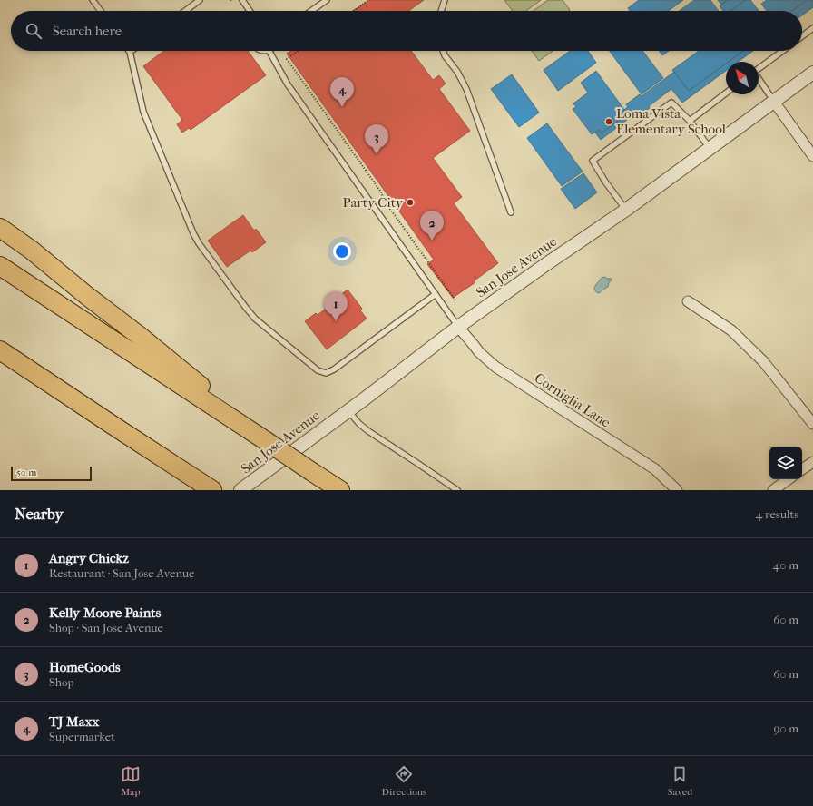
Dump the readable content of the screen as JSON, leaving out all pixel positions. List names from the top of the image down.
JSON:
{
  "streets": {
    "street": ["San Jose Avenue", "Corniglia Lane"]
  },
  "crossings": [
    ["San Jose Avenue", "Corniglia Lane"]
  ],
  "places": ["Loma Vista Elementary School", "Party City"],
  "scale_bar": "50 m",
  "north": "top left",
  "page": {
    "search": "Search here",
    "pins": [
      "4",
      "3",
      "2",
      "1"
    ],
    "scale": "50 m",
    "heading": ["Nearby", "4 results"],
    "list": [
      {
        "mark": "1",
        "name": "Angry Chickz",
        "note": "Restaurant · San Jose Avenue",
        "value": "40 m"
      },
      {
        "mark": "2",
        "name": "Kelly-Moore Paints",
        "note": "Shop · San Jose Avenue",
        "value": "60 m"
      },
      {
        "mark": "3",
        "name": "HomeGoods",
        "note": "Shop",
        "value": "60 m"
      },
      {
        "mark": "4",
        "name": "TJ Maxx",
        "note": "Supermarket",
        "value": "90 m"
      }
    ],
    "nav": ["Map", "Directions", "Saved"]
  }
}
